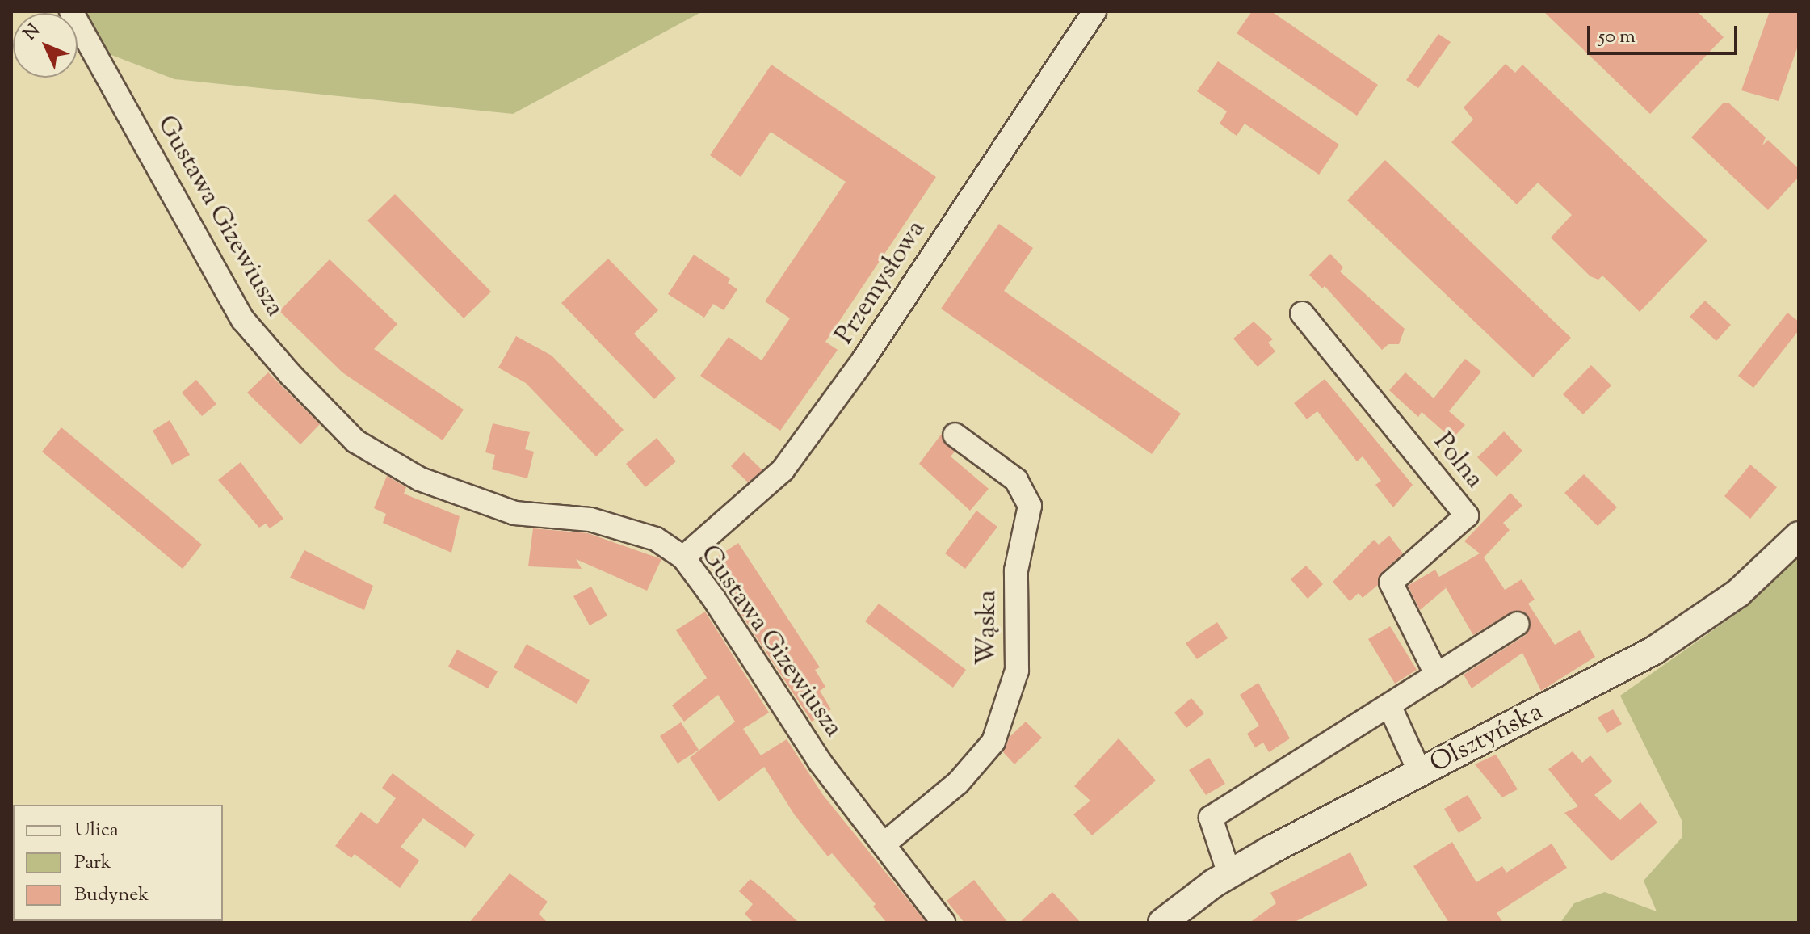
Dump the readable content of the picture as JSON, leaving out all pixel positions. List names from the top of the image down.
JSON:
{
  "streets": {
    "street": [
      "Gustawa Gizewiusza",
      "Przemysłowa",
      "Polna",
      "Wąska",
      "Olsztyńska"
    ]
  },
  "crossings": [
    ["Gustawa Gizewiusza", "Przemysłowa"],
    ["Gustawa Gizewiusza", "Wąska"]
  ],
  "legend": ["Ulica", "Park", "Budynek"],
  "scale_bar": "50 m",
  "north": "top left"
}
